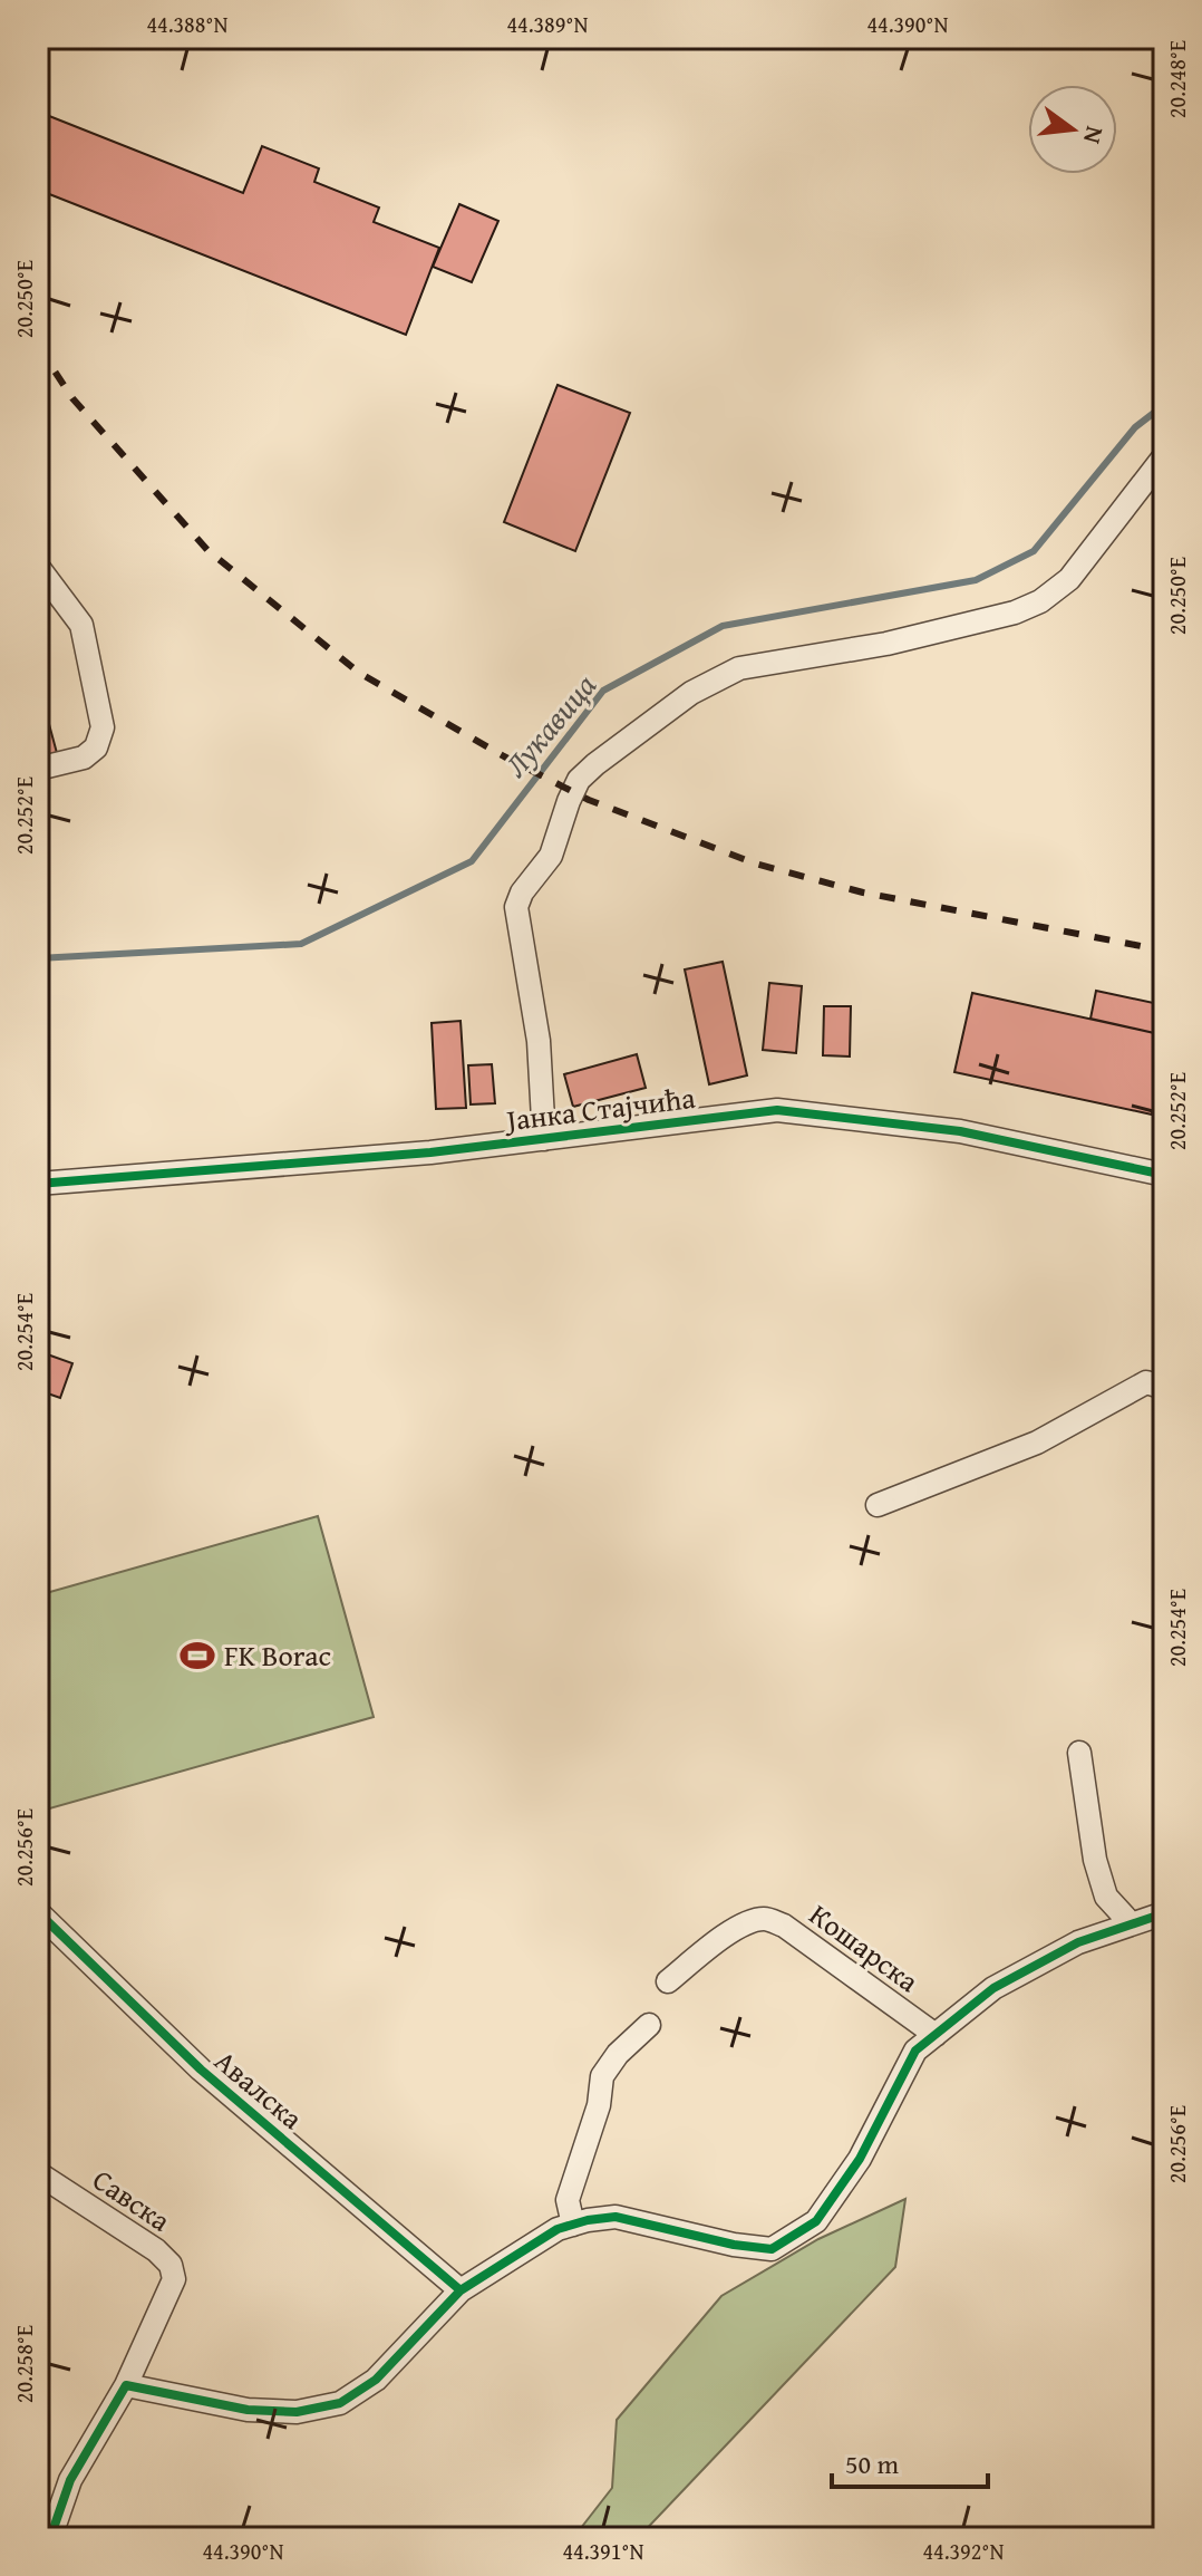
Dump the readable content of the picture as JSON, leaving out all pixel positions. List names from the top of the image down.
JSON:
{
  "streets": {
    "street": [
      "Јанка Стајчића",
      "Кошарска",
      "Авалска",
      "Савска"
    ]
  },
  "water": ["Лукавица"],
  "places": {
    "sports": ["FK Borac"]
  },
  "scale_bar": "50 m",
  "north": "right",
  "coordinates": [
    "44.388°N",
    "44.389°N",
    "44.390°N",
    "20.248°E",
    "20.250°E",
    "20.252°E",
    "20.254°E",
    "20.256°E",
    "20.258°E",
    "44.391°N",
    "44.392°N"
  ]
}
